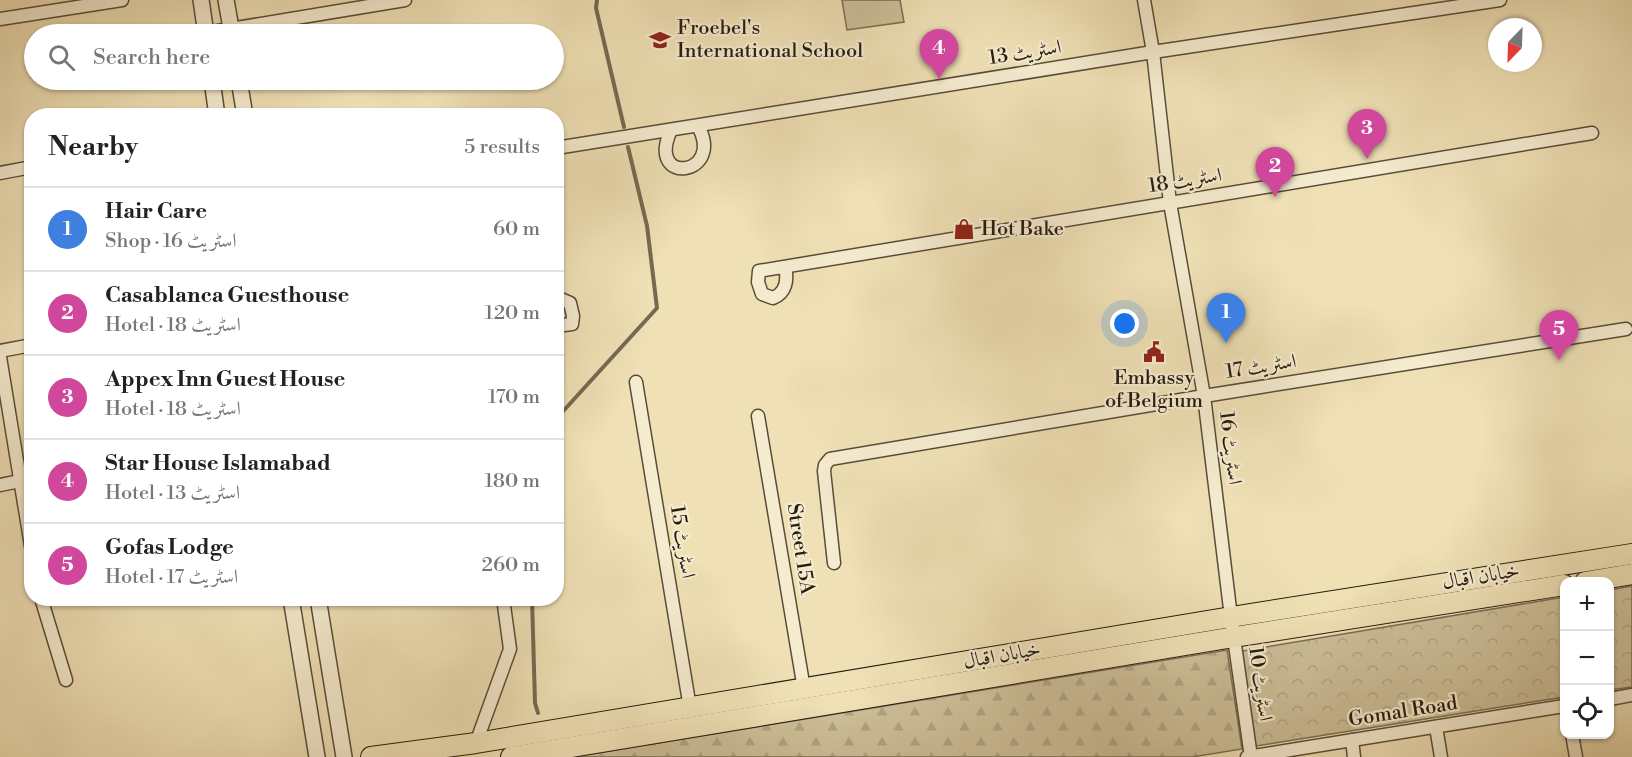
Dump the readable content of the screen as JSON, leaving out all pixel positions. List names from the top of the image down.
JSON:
{
  "streets": {
    "main road": ["خیابان اقبال"],
    "street": [
      "اسٹریٹ 13",
      "اسٹریٹ 18",
      "اسٹریٹ 17",
      "اسٹریٹ 16",
      "اسٹریٹ 15",
      "Street 15A",
      "اسٹریٹ 10",
      "Gomal Road"
    ]
  },
  "crossings": [
    ["اسٹریٹ 13", "اسٹریٹ 16"],
    ["اسٹریٹ 18", "اسٹریٹ 16"],
    ["اسٹریٹ 17", "اسٹریٹ 16"],
    ["اسٹریٹ 16", "خیابان اقبال"],
    ["اسٹریٹ 16", "اسٹریٹ 10"],
    ["اسٹریٹ 15", "خیابان اقبال"],
    ["Street 15A", "خیابان اقبال"],
    ["خیابان اقبال", "اسٹریٹ 10"],
    ["اسٹریٹ 10", "Gomal Road"]
  ],
  "places": {
    "school or university": ["Froebel's International School"],
    "shop": ["Hot Bake"],
    "public building": ["Embassy of Belgium"]
  },
  "north": "bottom left",
  "page": {
    "search": "Search here",
    "pins": [
      "4",
      "3",
      "2",
      "1",
      "5"
    ],
    "heading": ["Nearby", "5 results"],
    "list": [
      {
        "mark": "1",
        "name": "Hair Care",
        "note": "Shop · اسٹریٹ 16",
        "value": "60 m"
      },
      {
        "mark": "2",
        "name": "Casablanca Guesthouse",
        "note": "Hotel · اسٹریٹ 18",
        "value": "120 m"
      },
      {
        "mark": "3",
        "name": "Appex Inn Guest House",
        "note": "Hotel · اسٹریٹ 18",
        "value": "170 m"
      },
      {
        "mark": "4",
        "name": "Star House Islamabad",
        "note": "Hotel · اسٹریٹ 13",
        "value": "180 m"
      },
      {
        "mark": "5",
        "name": "Gofas Lodge",
        "note": "Hotel · اسٹریٹ 17",
        "value": "260 m"
      }
    ],
    "map_buttons": ["+", "−"]
  }
}
